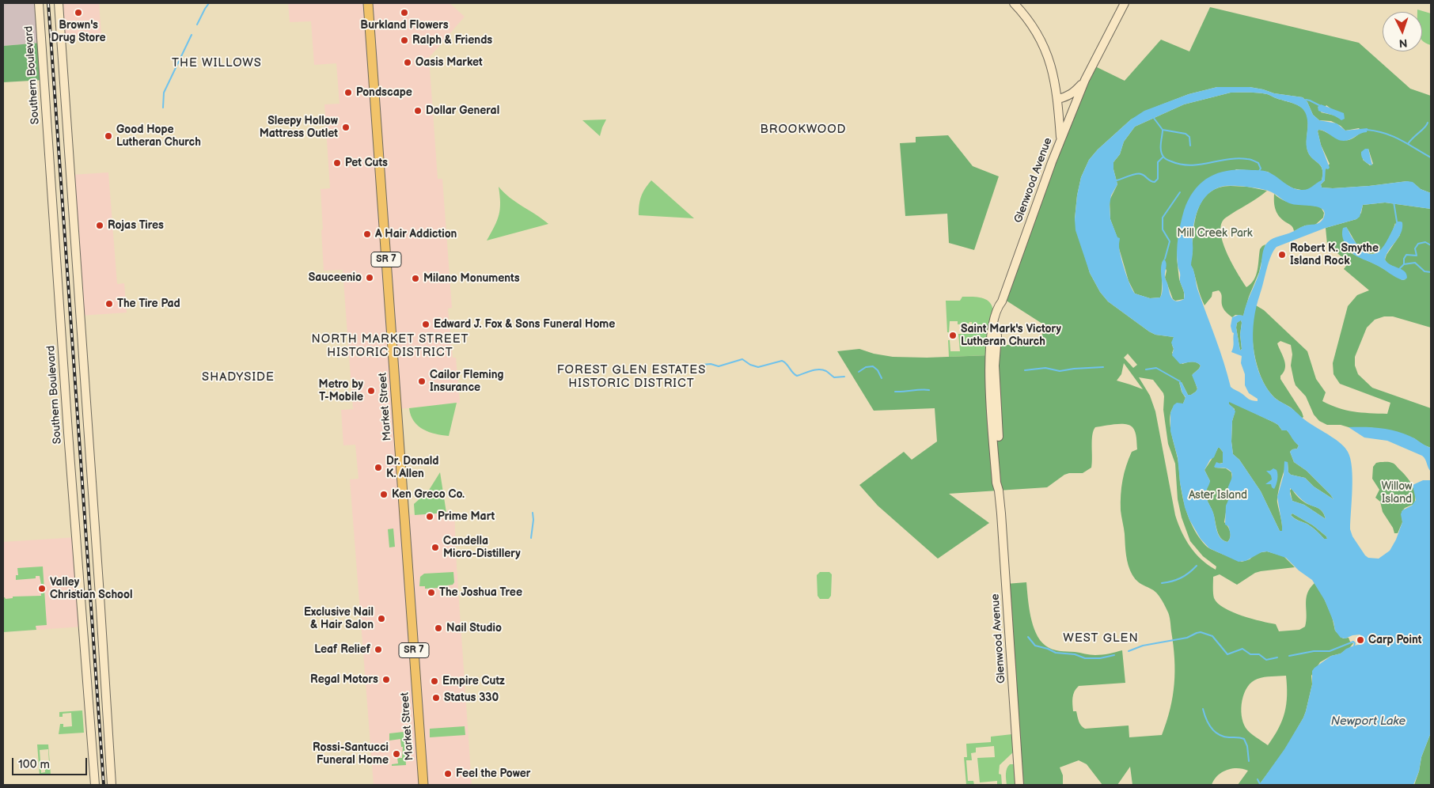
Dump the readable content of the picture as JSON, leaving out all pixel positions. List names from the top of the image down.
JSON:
{
  "streets": {
    "main road": ["SR 7", "Market Street"],
    "street": ["Southern Boulevard", "Glenwood Avenue"]
  },
  "districts": [
    "THE WILLOWS",
    "BROOKWOOD",
    "NORTH MARKET STREET HISTORIC DISTRICT",
    "FOREST GLEN ESTATES HISTORIC DISTRICT",
    "SHADYSIDE",
    "WEST GLEN"
  ],
  "water": ["Newport Lake"],
  "parks": ["Mill Creek Park", "Willow Island", "Aster Island"],
  "places": [
    "Brown's Drug Store",
    "Burkland Flowers",
    "Ralph & Friends",
    "Oasis Market",
    "Pondscape",
    "Dollar General",
    "Sleepy Hollow Mattress Outlet",
    "Good Hope Lutheran Church",
    "Pet Cuts",
    "Rojas Tires",
    "A Hair Addiction",
    "Robert K. Smythe Island Rock",
    "Sauceenio",
    "Milano Monuments",
    "The Tire Pad",
    "Edward J. Fox & Sons Funeral Home",
    "Saint Mark's Victory Lutheran Church",
    "Cailor Fleming Insurance",
    "Metro by T-Mobile",
    "Dr. Donald K. Allen",
    "Ken Greco Co.",
    "Prime Mart",
    "Candella Micro-Distillery",
    "Valley Christian School",
    "The Joshua Tree",
    "Exclusive Nail & Hair Salon",
    "Nail Studio",
    "Carp Point",
    "Leaf Relief",
    "Regal Motors",
    "Empire Cutz",
    "Status 330",
    "Rossi-Santucci Funeral Home",
    "Feel the Power"
  ],
  "scale_bar": "100 m",
  "north": "bottom"
}
